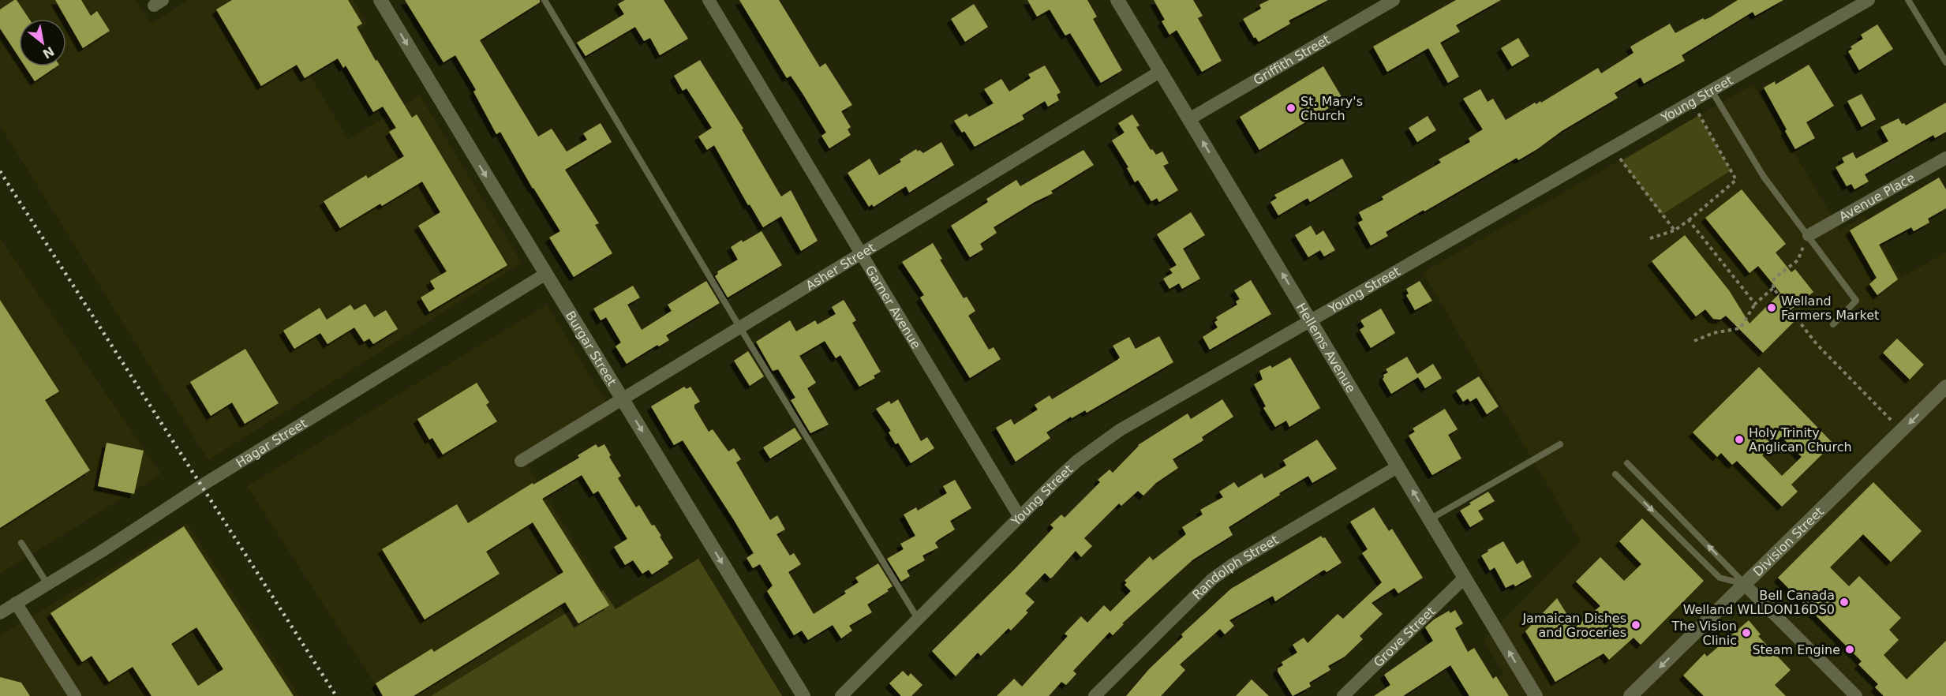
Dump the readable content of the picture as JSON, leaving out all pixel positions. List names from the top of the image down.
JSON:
{
  "streets": {
    "street": [
      "Griffith Street",
      "Young Street",
      "Avenue Place",
      "Asher Street",
      "Garner Avenue",
      "Hellems Avenue",
      "Burgar Street",
      "Hagar Street",
      "Division Street",
      "Randolph Street",
      "Grove Street"
    ]
  },
  "crossings": [
    ["Griffith Street", "Hellems Avenue"],
    ["Young Street", "Garner Avenue"],
    ["Young Street", "Hellems Avenue"],
    ["Asher Street", "Garner Avenue"],
    ["Asher Street", "Hellems Avenue"],
    ["Asher Street", "Burgar Street"],
    ["Hellems Avenue", "Randolph Street"],
    ["Hellems Avenue", "Grove Street"],
    ["Burgar Street", "Hagar Street"]
  ],
  "one_way": ["Hellems Avenue", "Burgar Street", "Division Street"],
  "places": [
    "St. Mary's Church",
    "Welland Farmers Market",
    "Holy Trinity Anglican Church",
    "Bell Canada Welland WLLDON16DS0",
    "Jamaican Dishes and Groceries",
    "The Vision Clinic",
    "Steam Engine"
  ],
  "north": "bottom right"
}
